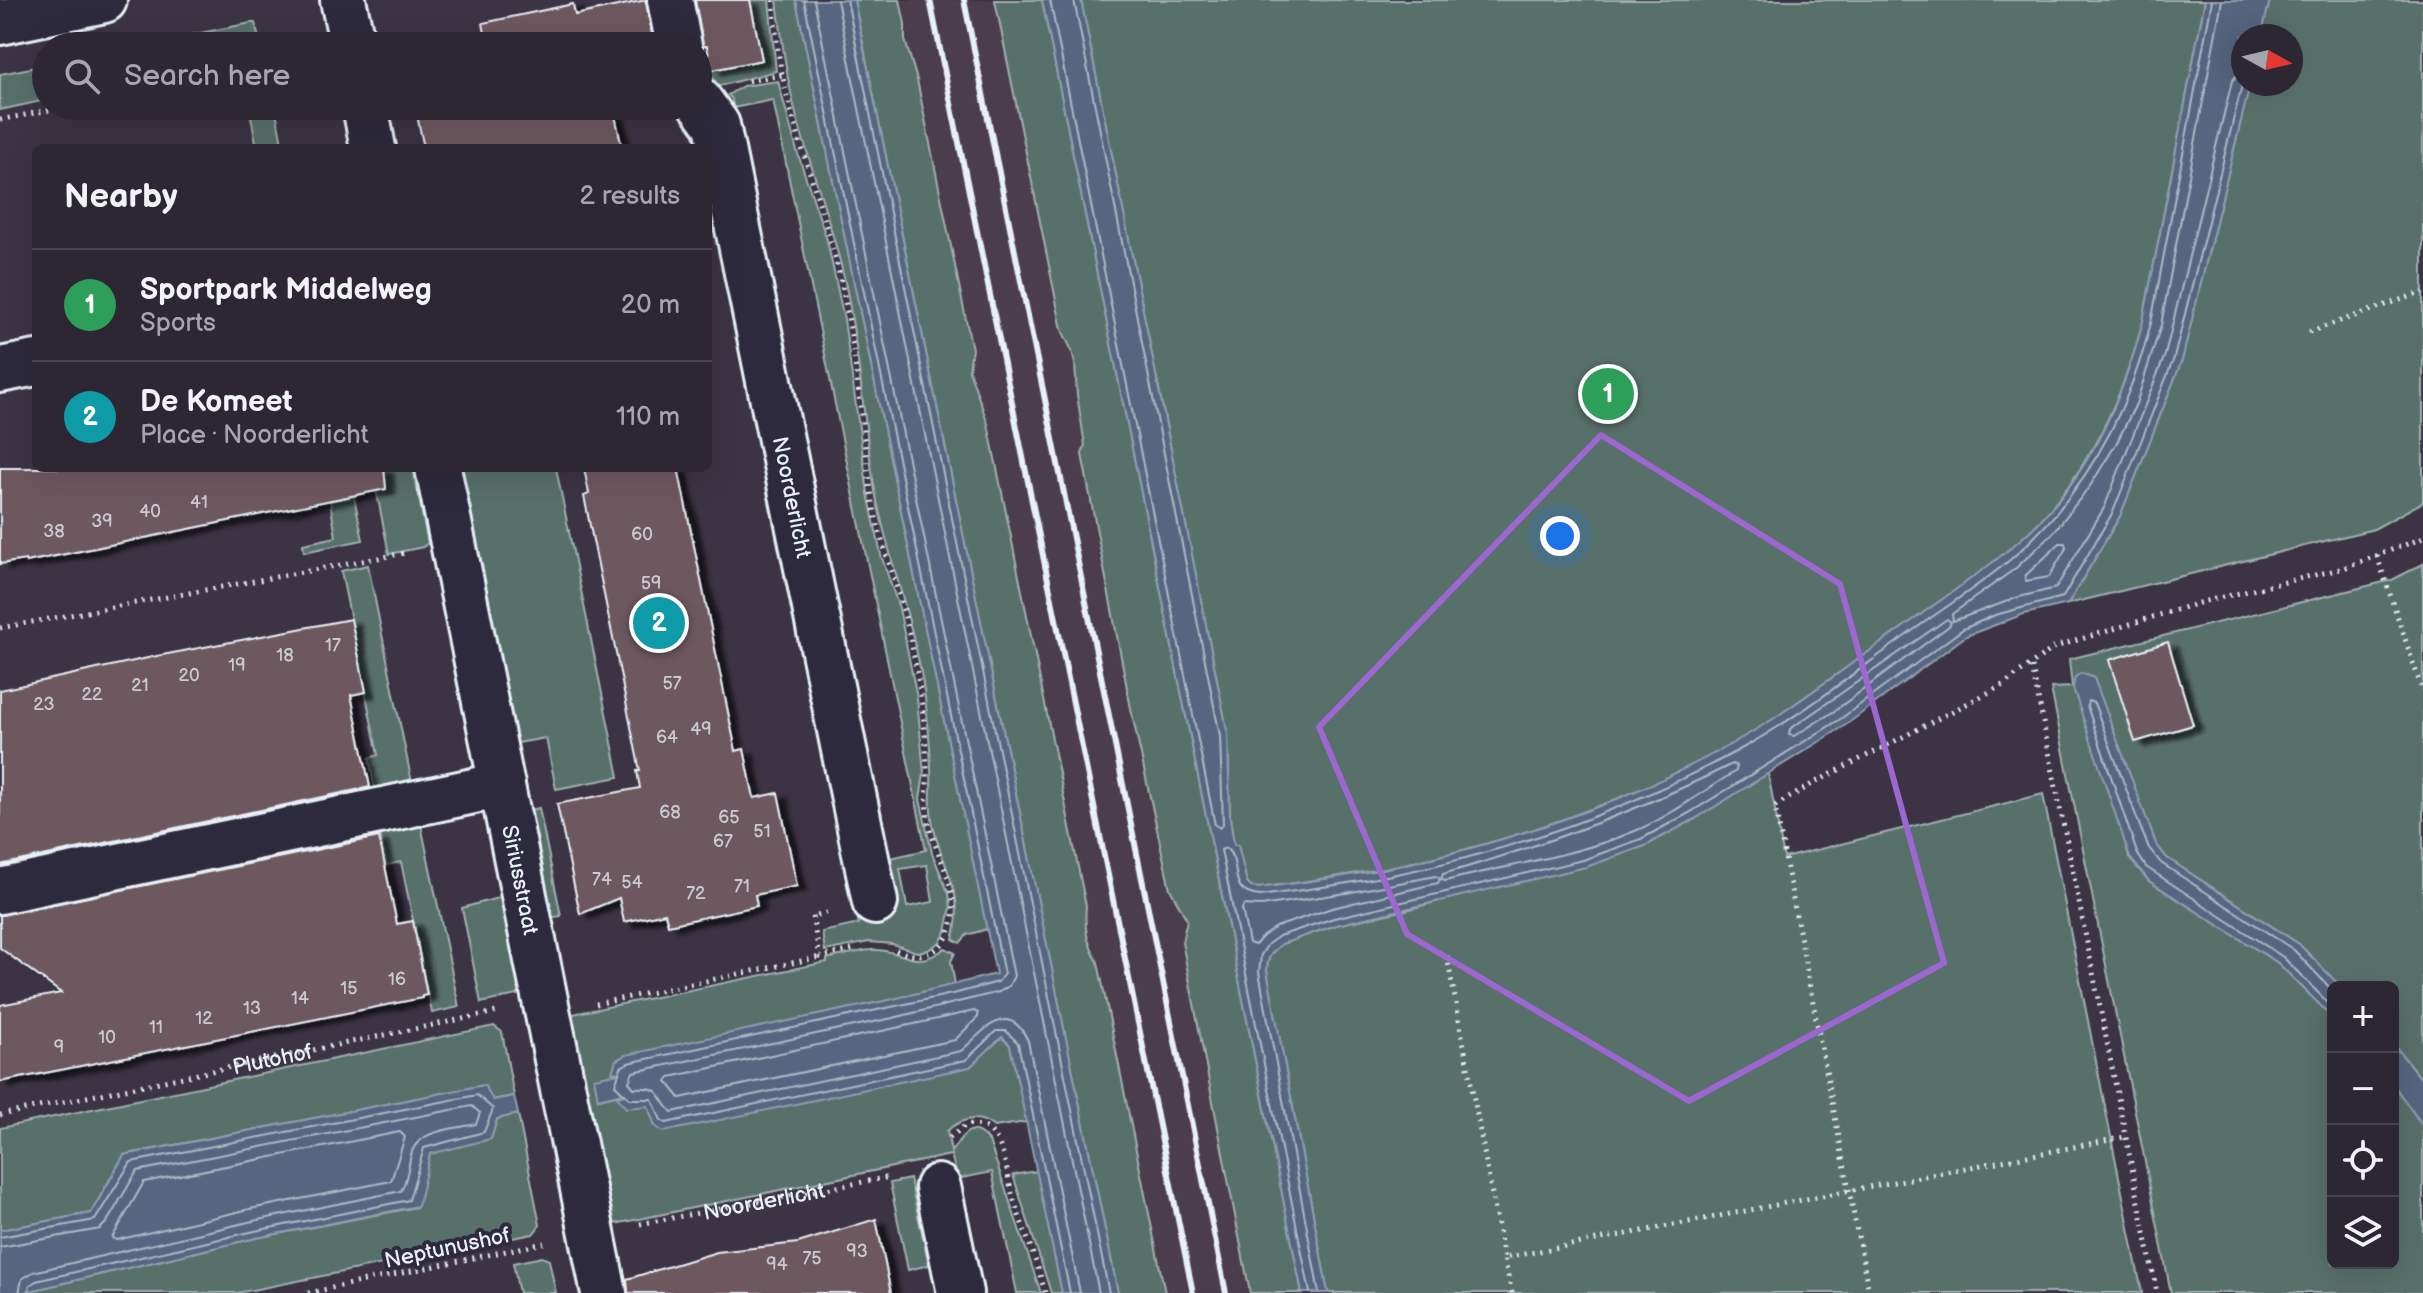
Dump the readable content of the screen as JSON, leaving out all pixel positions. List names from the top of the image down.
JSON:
{
  "streets": {
    "street": ["Noorderlicht", "Siriusstraat"],
    "path": ["Plutohof", "Neptunushof"]
  },
  "crossings": [
    ["Noorderlicht", "Siriusstraat"],
    ["Noorderlicht", "Neptunushof"],
    ["Siriusstraat", "Plutohof"],
    ["Siriusstraat", "Neptunushof"]
  ],
  "house_numbers": [
    "41",
    "40",
    "39",
    "38",
    "60",
    "59",
    "17",
    "18",
    "19",
    "20",
    "57",
    "21",
    "22",
    "23",
    "49",
    "64",
    "68",
    "65",
    "51",
    "67",
    "74",
    "54",
    "71",
    "72",
    "16",
    "15",
    "14",
    "13",
    "12",
    "11",
    "10",
    "9",
    "93",
    "75",
    "94"
  ],
  "north": "right",
  "page": {
    "search": "Search here",
    "heading": ["Nearby", "2 results"],
    "list": [
      {
        "mark": "1",
        "name": "Sportpark Middelweg",
        "note": "Sports",
        "value": "20 m"
      },
      {
        "mark": "2",
        "name": "De Komeet",
        "note": "Place · Noorderlicht",
        "value": "110 m"
      }
    ],
    "pins": ["1", "2"],
    "map_buttons": ["+", "−"]
  }
}
